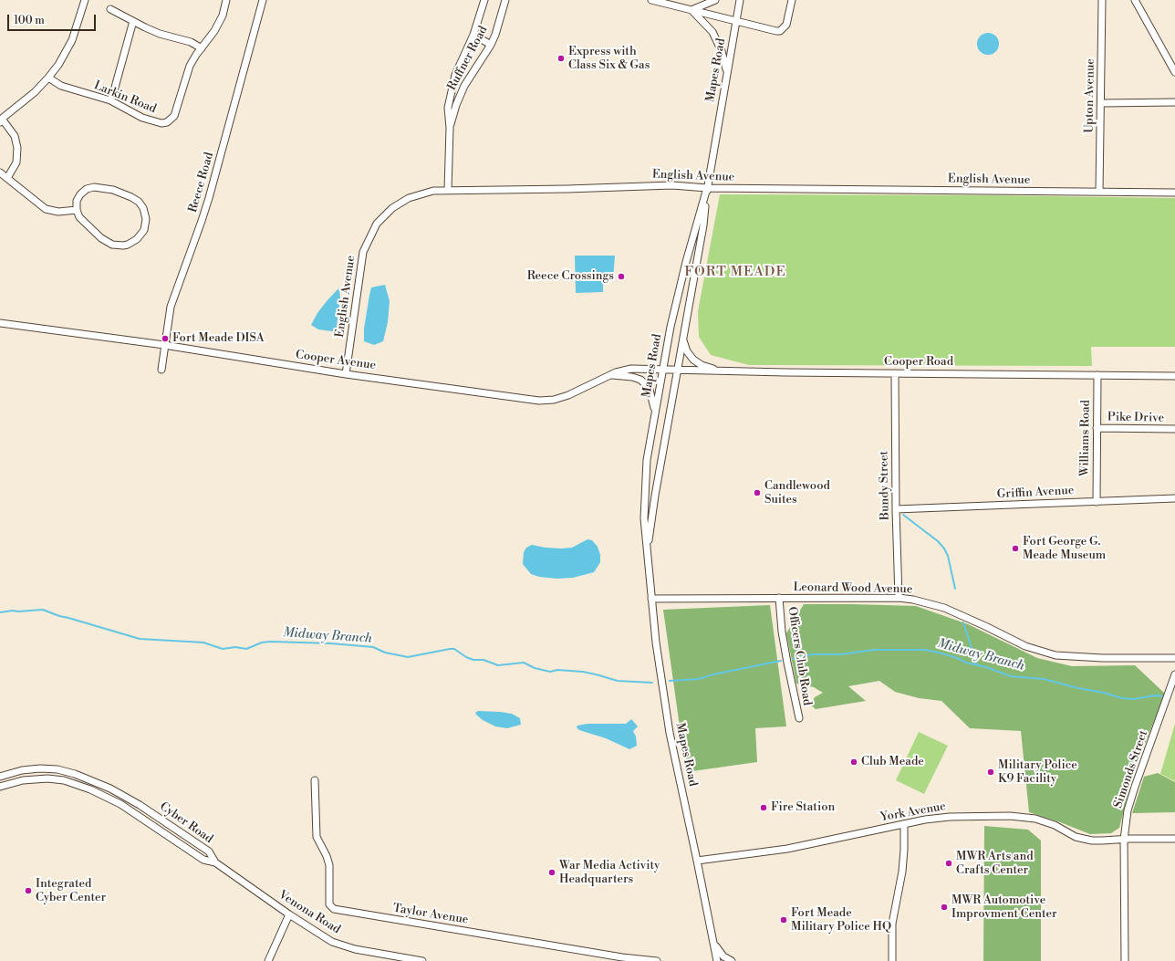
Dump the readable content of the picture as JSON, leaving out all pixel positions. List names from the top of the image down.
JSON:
{
  "streets": {
    "street": [
      "Ruffner Road",
      "Mapes Road",
      "Upton Avenue",
      "Larkin Road",
      "English Avenue",
      "Reece Road",
      "Cooper Avenue",
      "Cooper Road",
      "Pike Drive",
      "Williams Road",
      "Bundy Street",
      "Griffin Avenue",
      "Leonard Wood Avenue",
      "Officers Club Road",
      "Simonds Street",
      "York Avenue",
      "Cyber Road",
      "Venona Road",
      "Taylor Avenue"
    ]
  },
  "crossings": [
    ["Ruffner Road", "English Avenue"],
    ["Mapes Road", "English Avenue"],
    ["Mapes Road", "Cooper Avenue"],
    ["Mapes Road", "Cooper Road"],
    ["Mapes Road", "Leonard Wood Avenue"],
    ["Mapes Road", "York Avenue"],
    ["Upton Avenue", "English Avenue"],
    ["English Avenue", "Cooper Avenue"],
    ["Reece Road", "Cooper Avenue"],
    ["Cooper Avenue", "Cooper Road"],
    ["Cooper Road", "Williams Road"],
    ["Cooper Road", "Bundy Street"],
    ["Pike Drive", "Williams Road"],
    ["Williams Road", "Griffin Avenue"],
    ["Bundy Street", "Griffin Avenue"],
    ["Bundy Street", "Leonard Wood Avenue"],
    ["Leonard Wood Avenue", "Officers Club Road"],
    ["Simonds Street", "York Avenue"],
    ["Cyber Road", "Venona Road"]
  ],
  "districts": ["FORT MEADE"],
  "water": ["Midway Branch"],
  "places": [
    "Express with Class Six & Gas",
    "Reece Crossings",
    "Fort Meade DISA",
    "Candlewood Suites",
    "Fort George G. Meade Museum",
    "Club Meade",
    "Military Police K9 Facility",
    "Fire Station",
    "MWR Arts and Crafts Center",
    "War Media Activity Headquarters",
    "Integrated Cyber Center",
    "MWR Automotive Improvment Center",
    "Fort Meade Military Police HQ"
  ],
  "scale_bar": "100 m"
}
